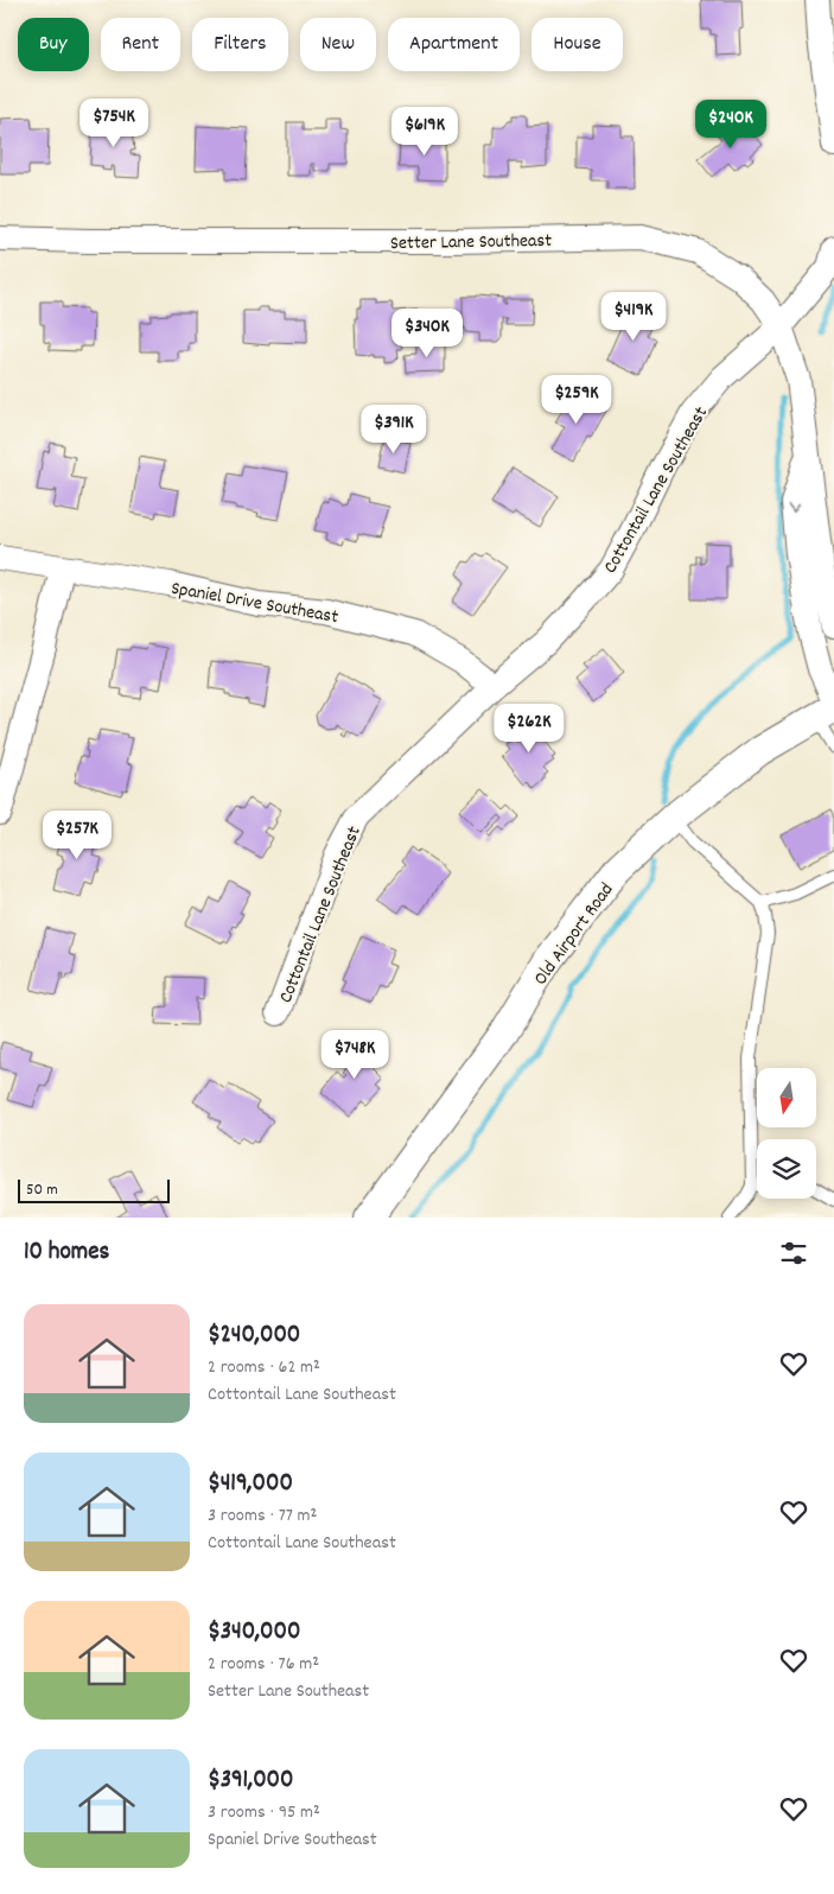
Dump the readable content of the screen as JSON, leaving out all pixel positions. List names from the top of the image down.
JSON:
{
  "streets": {
    "street": [
      "Setter Lane Southeast",
      "Cottontail Lane Southeast",
      "Spaniel Drive Southeast",
      "Old Airport Road"
    ]
  },
  "crossings": [
    ["Setter Lane Southeast", "Cottontail Lane Southeast"],
    ["Setter Lane Southeast", "Old Airport Road"],
    ["Cottontail Lane Southeast", "Spaniel Drive Southeast"]
  ],
  "scale_bar": "50 m",
  "north": "bottom",
  "page": {
    "chip": [
      "Buy",
      "Rent",
      "Filters",
      "New",
      "Apartment",
      "House"
    ],
    "price": [
      "$754K",
      "$240K",
      "$619K",
      "$419K",
      "$340K",
      "$259K",
      "$391K",
      "$262K",
      "$257K",
      "$748K"
    ],
    "scale": "50 m",
    "heading": "10 homes",
    "list": [
      {
        "name": "$240,000",
        "note": "2 rooms · 62 m² · Cottontail Lane Southeast"
      },
      {
        "name": "$419,000",
        "note": "3 rooms · 77 m² · Cottontail Lane Southeast"
      },
      {
        "name": "$340,000",
        "note": "2 rooms · 76 m² · Setter Lane Southeast"
      },
      {
        "name": "$391,000",
        "note": "3 rooms · 95 m² · Spaniel Drive Southeast"
      }
    ]
  }
}
